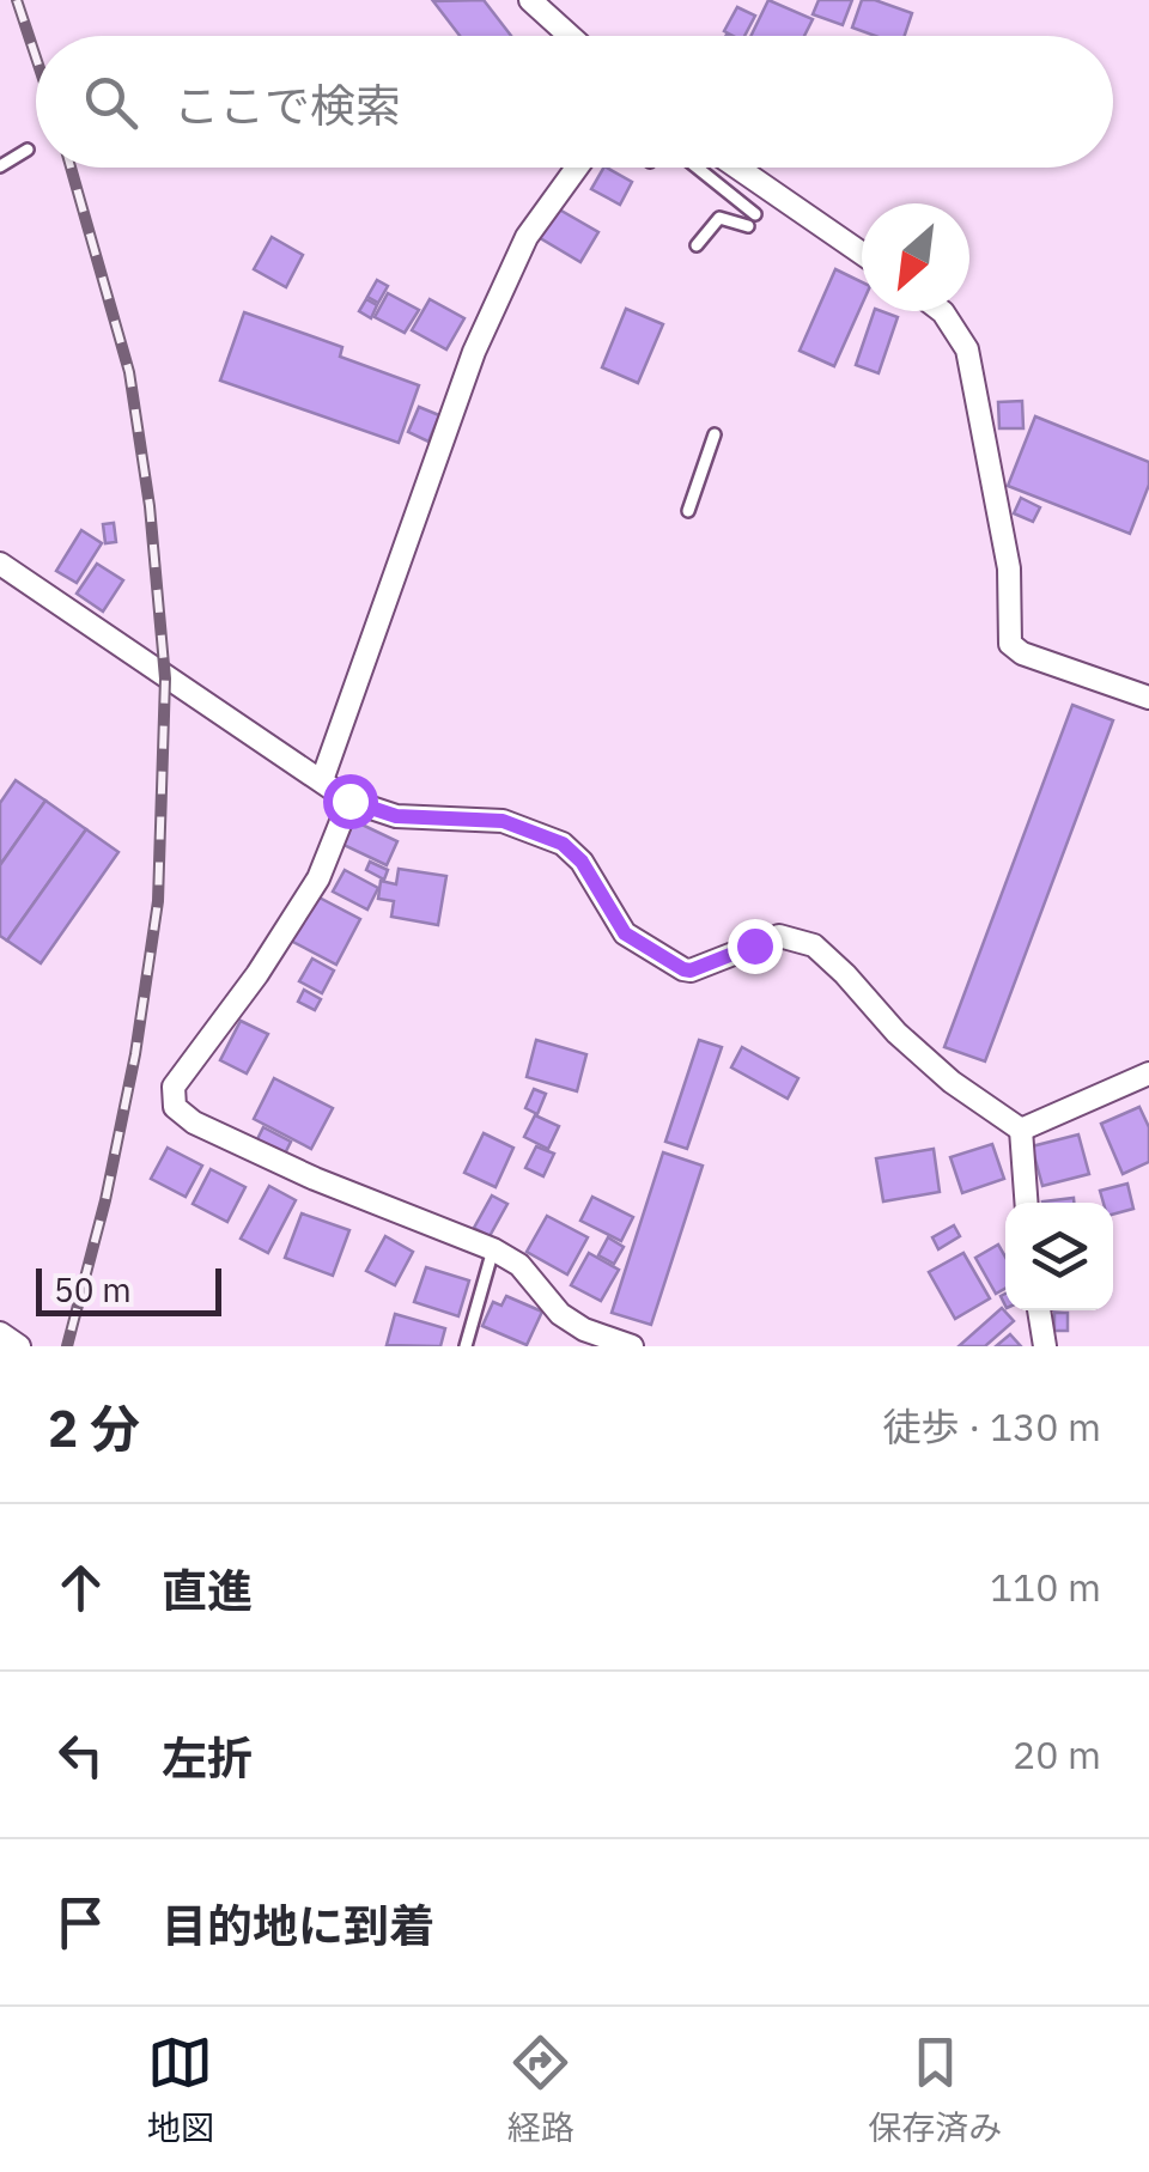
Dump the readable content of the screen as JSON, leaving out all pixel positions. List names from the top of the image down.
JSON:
{
  "scale_bar": "50 m",
  "north": "bottom left",
  "page": {
    "search": "ここで検索",
    "scale": "50 m",
    "heading": ["2 分", "徒歩 · 130 m"],
    "list": [
      ["直進", "110 m"],
      ["左折", "20 m"],
      "目的地に到着"
    ],
    "nav": ["地図", "経路", "保存済み"]
  }
}
